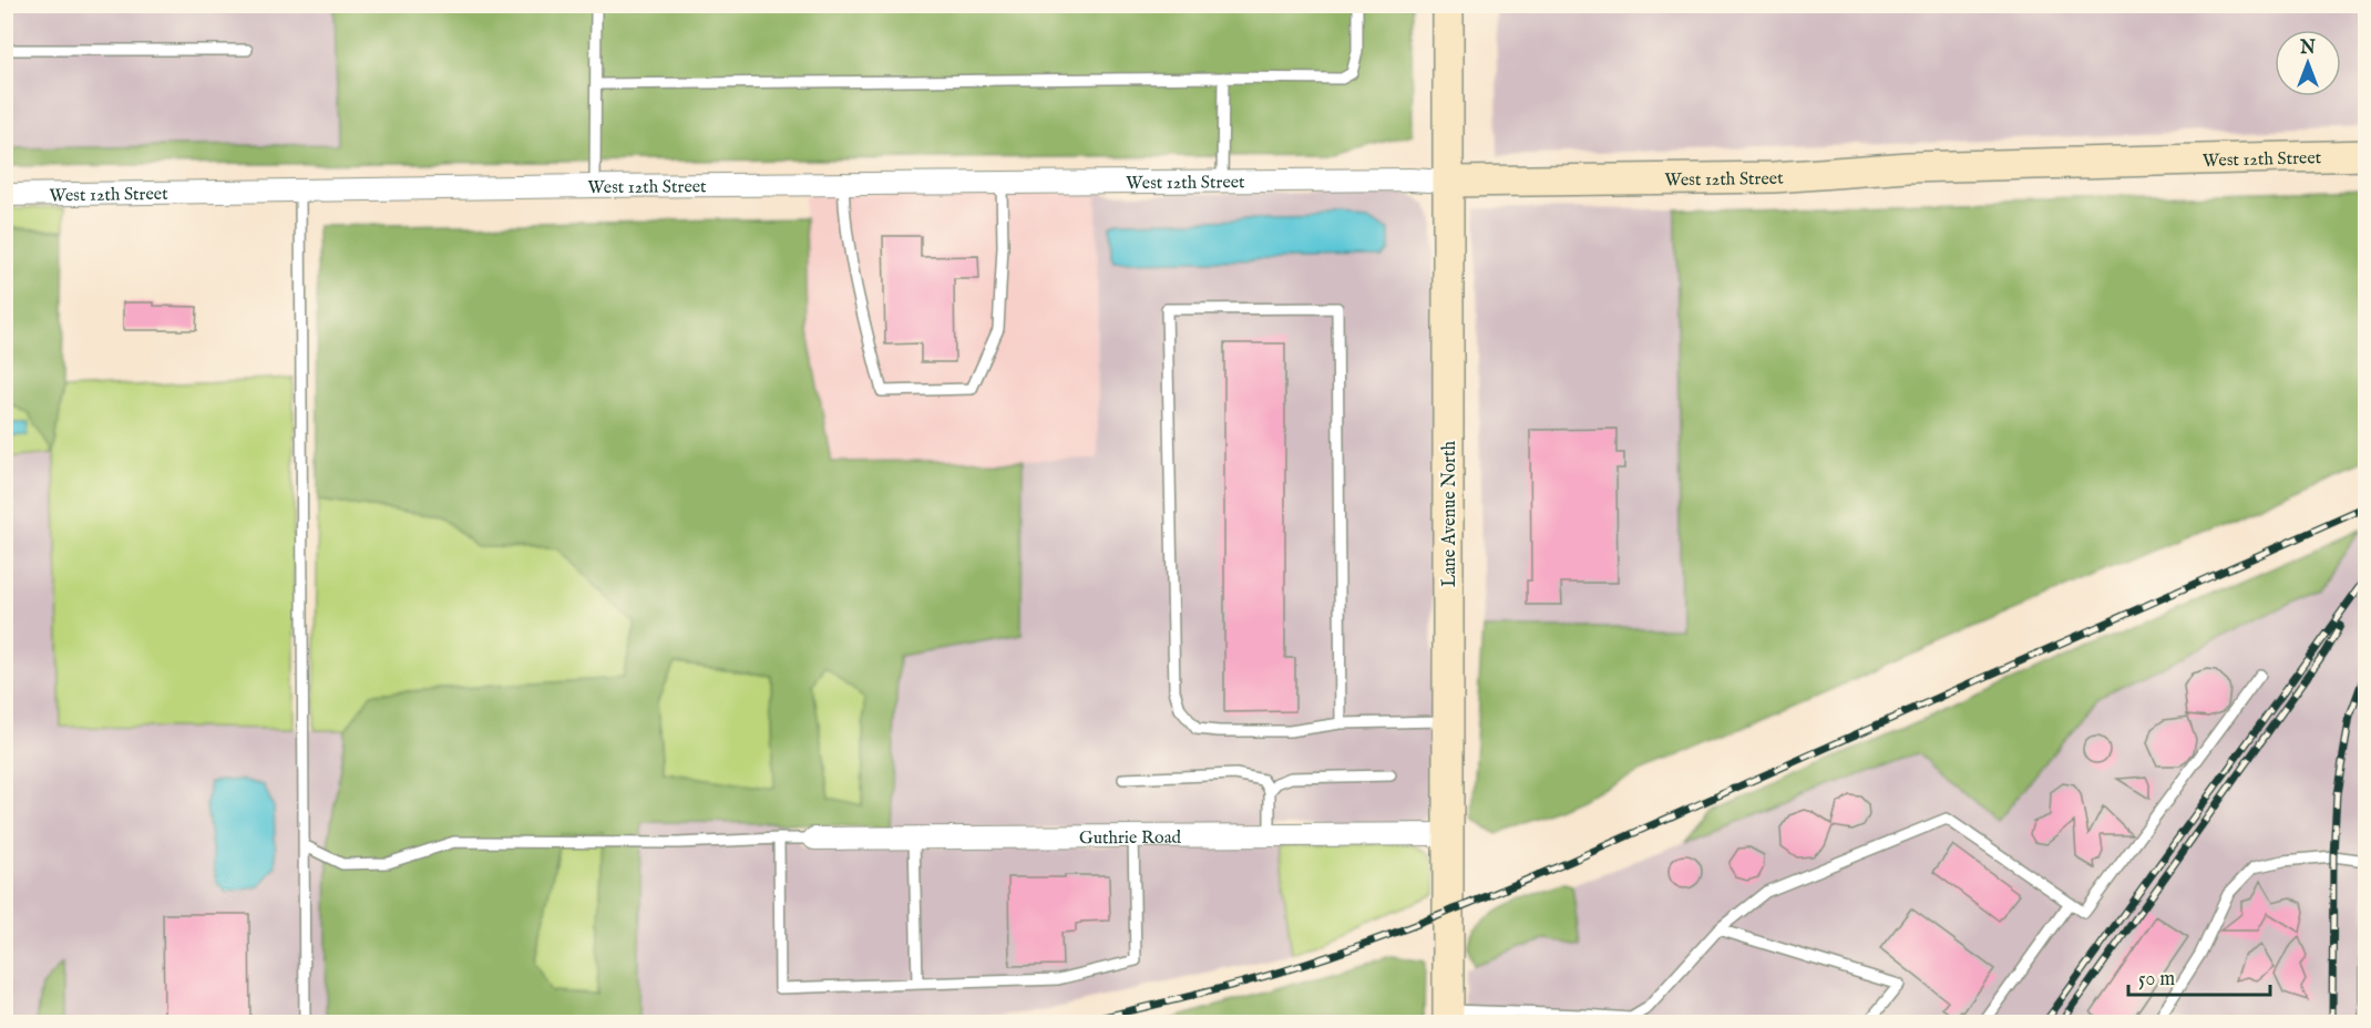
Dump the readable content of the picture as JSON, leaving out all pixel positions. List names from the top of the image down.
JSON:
{
  "streets": {
    "main road": ["West 12th Street", "Lane Avenue North"],
    "street": ["Guthrie Road"]
  },
  "crossings": [
    ["West 12th Street", "Lane Avenue North"],
    ["Lane Avenue North", "Guthrie Road"]
  ],
  "scale_bar": "50 m",
  "north": "top"
}
